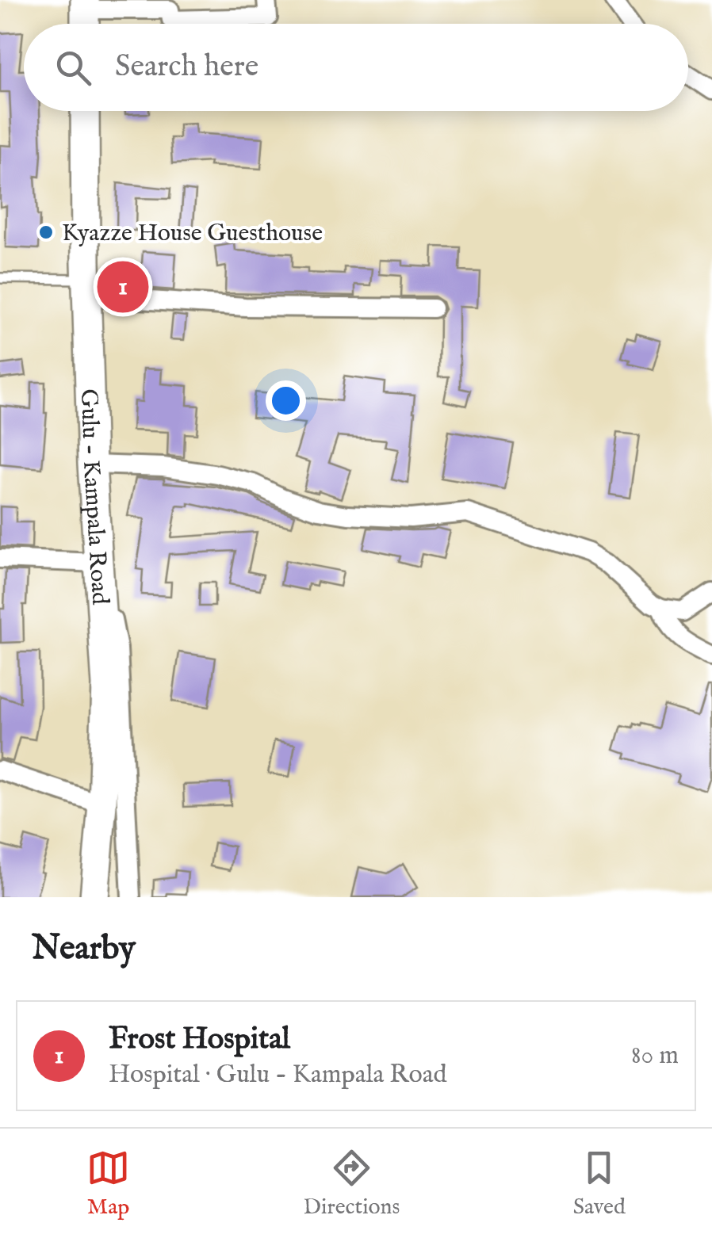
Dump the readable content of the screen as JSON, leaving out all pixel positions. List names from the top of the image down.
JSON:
{
  "streets": {
    "main road": ["Gulu - Kampala Road"]
  },
  "places": ["Kyazze House Guesthouse"],
  "page": {
    "search": "Search here",
    "pins": "1",
    "heading": "Nearby",
    "list": [
      {
        "mark": "1",
        "name": "Frost Hospital",
        "note": "Hospital · Gulu - Kampala Road",
        "value": "80 m"
      }
    ],
    "nav": ["Map", "Directions", "Saved"]
  }
}
